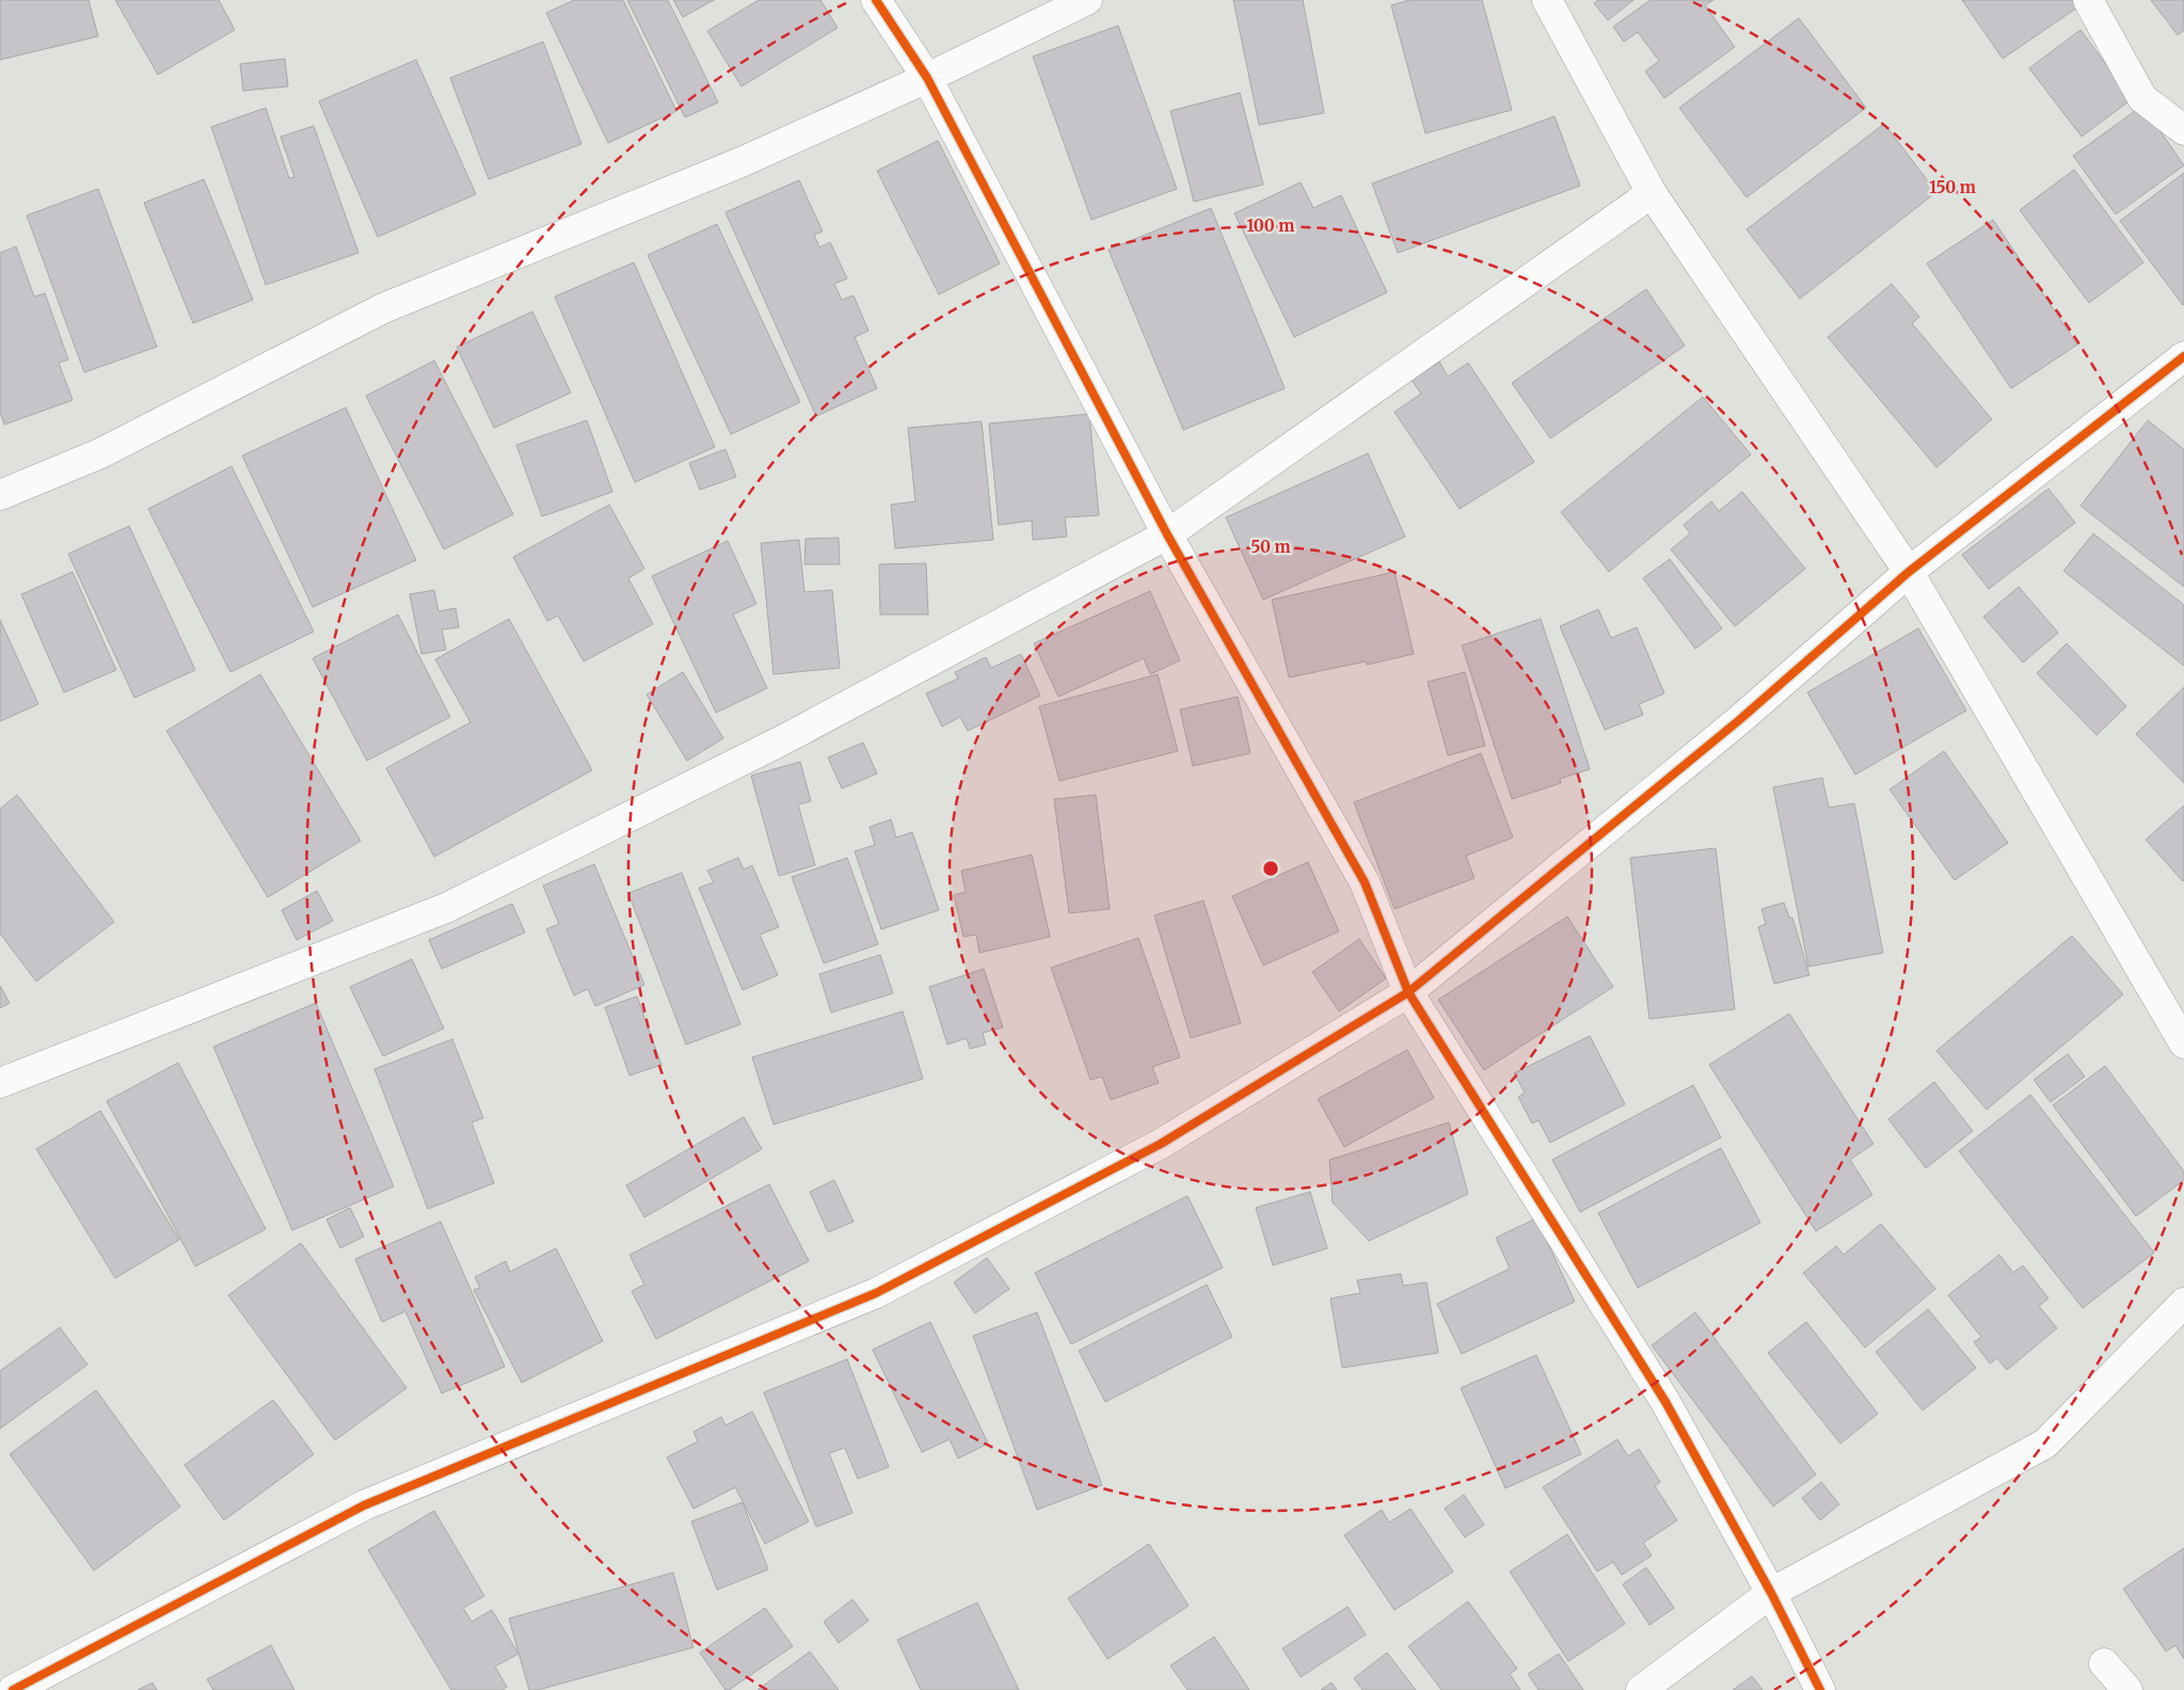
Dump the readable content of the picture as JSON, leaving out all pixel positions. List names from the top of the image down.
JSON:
{
  "rings": ["150 m", "100 m", "50 m"]
}
